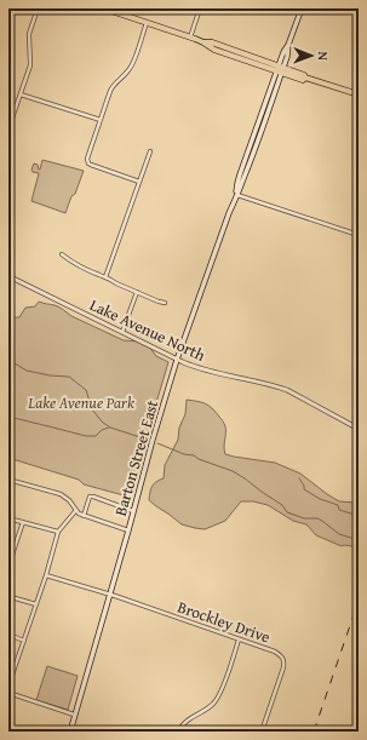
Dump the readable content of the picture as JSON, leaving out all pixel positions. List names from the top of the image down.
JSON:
{
  "streets": {
    "main road": ["Barton Street East"],
    "street": ["Lake Avenue North", "Brockley Drive"]
  },
  "crossings": [
    ["Lake Avenue North", "Barton Street East"],
    ["Barton Street East", "Brockley Drive"]
  ],
  "parks": ["Lake Avenue Park"],
  "north": "right"
}
